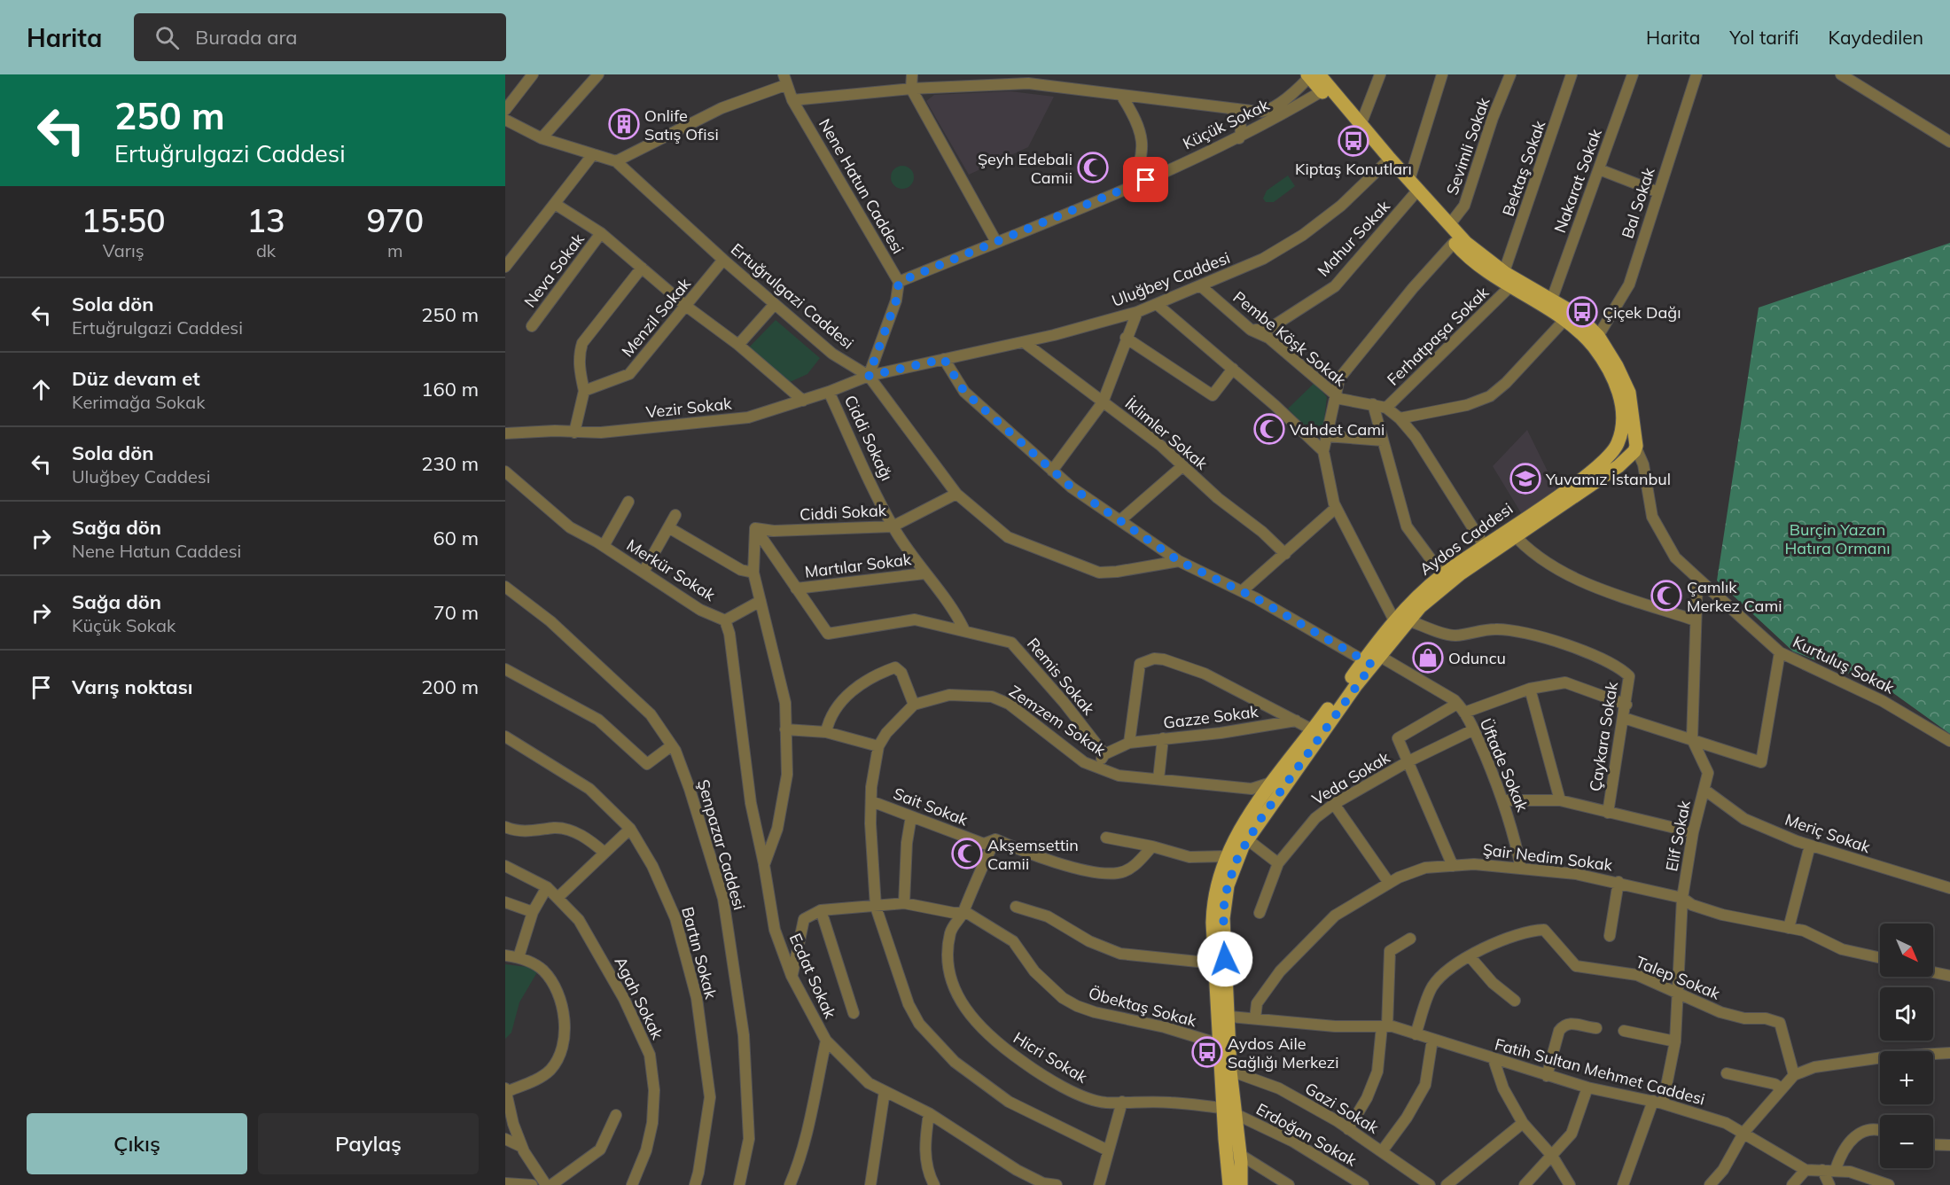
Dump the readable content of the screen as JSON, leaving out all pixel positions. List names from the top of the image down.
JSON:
{
  "streets": {
    "main road": ["Aydos Caddesi"],
    "street": [
      "Küçük Sokak",
      "Sevimli Sokak",
      "Bektaş Sokak",
      "Nakarat Sokak",
      "Nene Hatun Caddesi",
      "Bal Sokak",
      "Mahur Sokak",
      "Neva Sokak",
      "Uluğbey Caddesi",
      "Ertuğrulgazi Caddesi",
      "Menzil Sokak",
      "Ferhatpaşa Sokak",
      "Pembe Köşk Sokak",
      "Vezir Sokak",
      "İklimler Sokak",
      "Ciddi Sokağı",
      "Ciddi Sokak",
      "Martılar Sokak",
      "Merkür Sokak",
      "Kurtuluş Sokak",
      "Remis Sokak",
      "Gazze Sokak",
      "Zemzem Sokak",
      "Çaykara Sokak",
      "Üftade Sokak",
      "Veda Sokak",
      "Sait Sokak",
      "Meriç Sokak",
      "Elif Sokak",
      "Şenpazar Caddesi",
      "Şair Nedim Sokak",
      "Bartın Sokak",
      "Ecdat Sokak",
      "Talep Sokak",
      "Agah Sokak",
      "Öbektaş Sokak",
      "Hicri Sokak",
      "Fatih Sultan Mehmet Caddesi",
      "Gazi Sokak",
      "Erdoğan Sokak"
    ]
  },
  "crossings": [
    ["Küçük Sokak", "Nene Hatun Caddesi"],
    ["Bektaş Sokak", "Ferhatpaşa Sokak"],
    ["Mahur Sokak", "Pembe Köşk Sokak"],
    ["Uluğbey Caddesi", "Ertuğrulgazi Caddesi"],
    ["Uluğbey Caddesi", "Pembe Köşk Sokak"],
    ["Uluğbey Caddesi", "Vezir Sokak"],
    ["Uluğbey Caddesi", "İklimler Sokak"],
    ["Ertuğrulgazi Caddesi", "Menzil Sokak"],
    ["Ertuğrulgazi Caddesi", "Vezir Sokak"],
    ["Ertuğrulgazi Caddesi", "Ciddi Sokak"],
    ["Ferhatpaşa Sokak", "Pembe Köşk Sokak"],
    ["Pembe Köşk Sokak", "Aydos Caddesi"],
    ["Vezir Sokak", "Ciddi Sokağı"],
    ["Ciddi Sokağı", "Ciddi Sokak"],
    ["Ciddi Sokağı", "Martılar Sokak"],
    ["Ciddi Sokağı", "Remis Sokak"],
    ["Ciddi Sokak", "Remis Sokak"],
    ["Ciddi Sokak", "Ecdat Sokak"],
    ["Aydos Caddesi", "Kurtuluş Sokak"],
    ["Aydos Caddesi", "Zemzem Sokak"],
    ["Aydos Caddesi", "Çaykara Sokak"],
    ["Aydos Caddesi", "Üftade Sokak"],
    ["Aydos Caddesi", "Öbektaş Sokak"],
    ["Aydos Caddesi", "Hicri Sokak"],
    ["Aydos Caddesi", "Fatih Sultan Mehmet Caddesi"],
    ["Aydos Caddesi", "Gazi Sokak"],
    ["Aydos Caddesi", "Erdoğan Sokak"],
    ["Martılar Sokak", "Remis Sokak"],
    ["Merkür Sokak", "Ecdat Sokak"],
    ["Kurtuluş Sokak", "Elif Sokak"],
    ["Remis Sokak", "Gazze Sokak"],
    ["Remis Sokak", "Ecdat Sokak"],
    ["Üftade Sokak", "Veda Sokak"],
    ["Üftade Sokak", "Şair Nedim Sokak"],
    ["Sait Sokak", "Hicri Sokak"],
    ["Meriç Sokak", "Elif Sokak"],
    ["Elif Sokak", "Şair Nedim Sokak"],
    ["Elif Sokak", "Talep Sokak"],
    ["Elif Sokak", "Fatih Sultan Mehmet Caddesi"],
    ["Şair Nedim Sokak", "Fatih Sultan Mehmet Caddesi"],
    ["Talep Sokak", "Fatih Sultan Mehmet Caddesi"],
    ["Öbektaş Sokak", "Hicri Sokak"],
    ["Hicri Sokak", "Erdoğan Sokak"]
  ],
  "parks": ["Burçin Yazan Hatıra Ormanı"],
  "places": {
    "building": ["Onlife Satış Ofisi"],
    "bus stop": ["Kiptaş Konutları", "Çiçek Dağı", "Aydos Aile Sağlığı Merkezi"],
    "mosque": [
      "Şeyh Edebali Camii",
      "Vahdet Cami",
      "Çamlık Merkez Cami",
      "Akşemsettin Camii"
    ],
    "school or university": ["Yuvamız İstanbul"],
    "shop": ["Oduncu"]
  },
  "north": "bottom right",
  "page": {
    "header": "Harita",
    "search": "Burada ara",
    "nav": ["Harita", "Yol tarifi", "Kaydedilen"],
    "turn": ["250 m", "Ertuğrulgazi Caddesi"],
    "eta": [
      "15:50",
      "Varış",
      "13",
      "dk",
      "970",
      "m"
    ],
    "list": [
      {
        "name": "Sola dön",
        "note": "Ertuğrulgazi Caddesi",
        "value": "250 m"
      },
      {
        "name": "Düz devam et",
        "note": "Kerimağa Sokak",
        "value": "160 m"
      },
      {
        "name": "Sola dön",
        "note": "Uluğbey Caddesi",
        "value": "230 m"
      },
      {
        "name": "Sağa dön",
        "note": "Nene Hatun Caddesi",
        "value": "60 m"
      },
      {
        "name": "Sağa dön",
        "note": "Küçük Sokak",
        "value": "70 m"
      },
      {
        "name": "Varış noktası",
        "value": "200 m"
      }
    ],
    "map_buttons": ["+", "−"],
    "buttons": ["Çıkış", "Paylaş"]
  }
}
